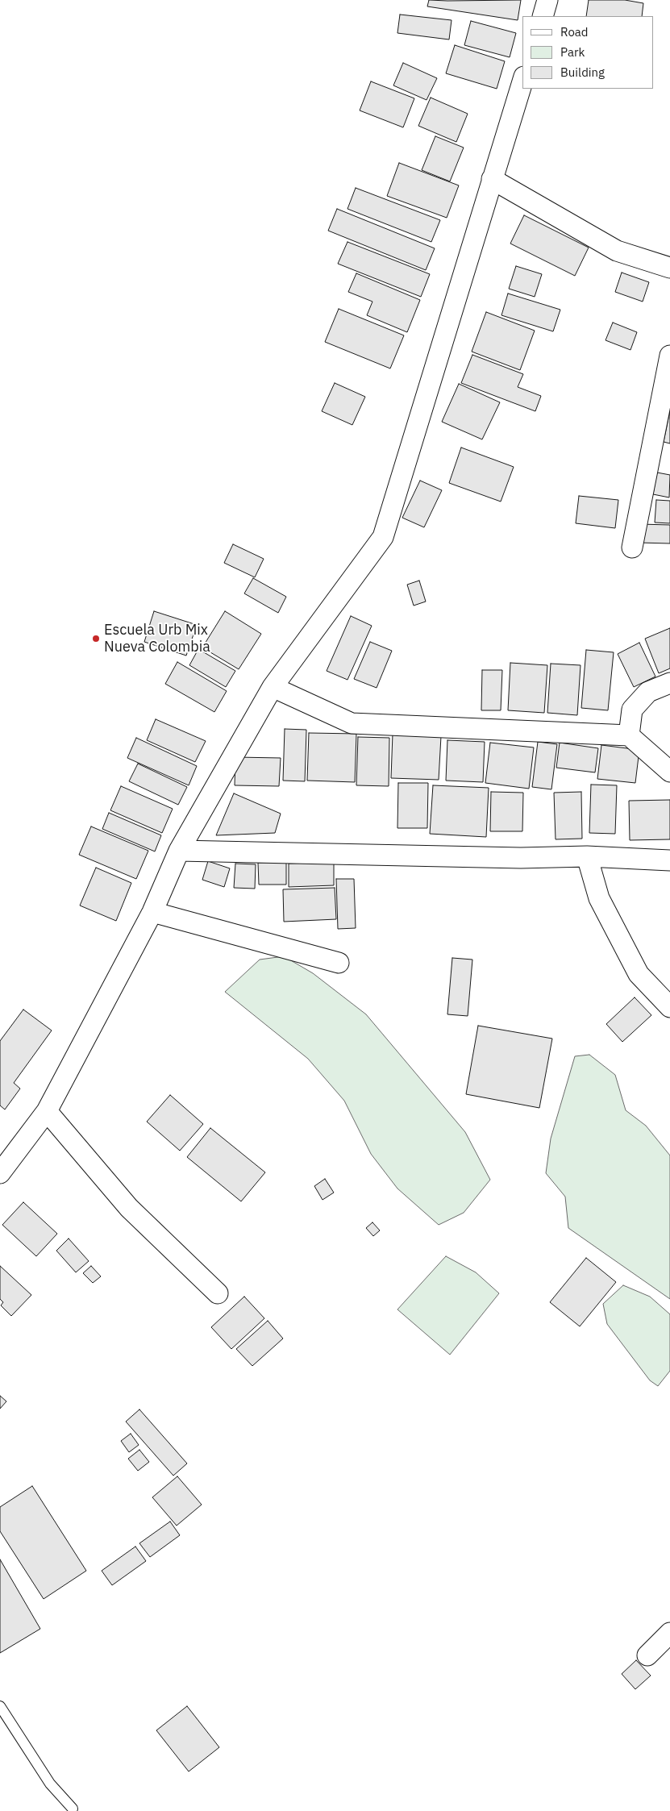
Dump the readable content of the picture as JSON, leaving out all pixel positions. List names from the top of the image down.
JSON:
{
  "places": ["Escuela Urb Mix Nueva Colombia"],
  "legend": ["Road", "Park", "Building"]
}
